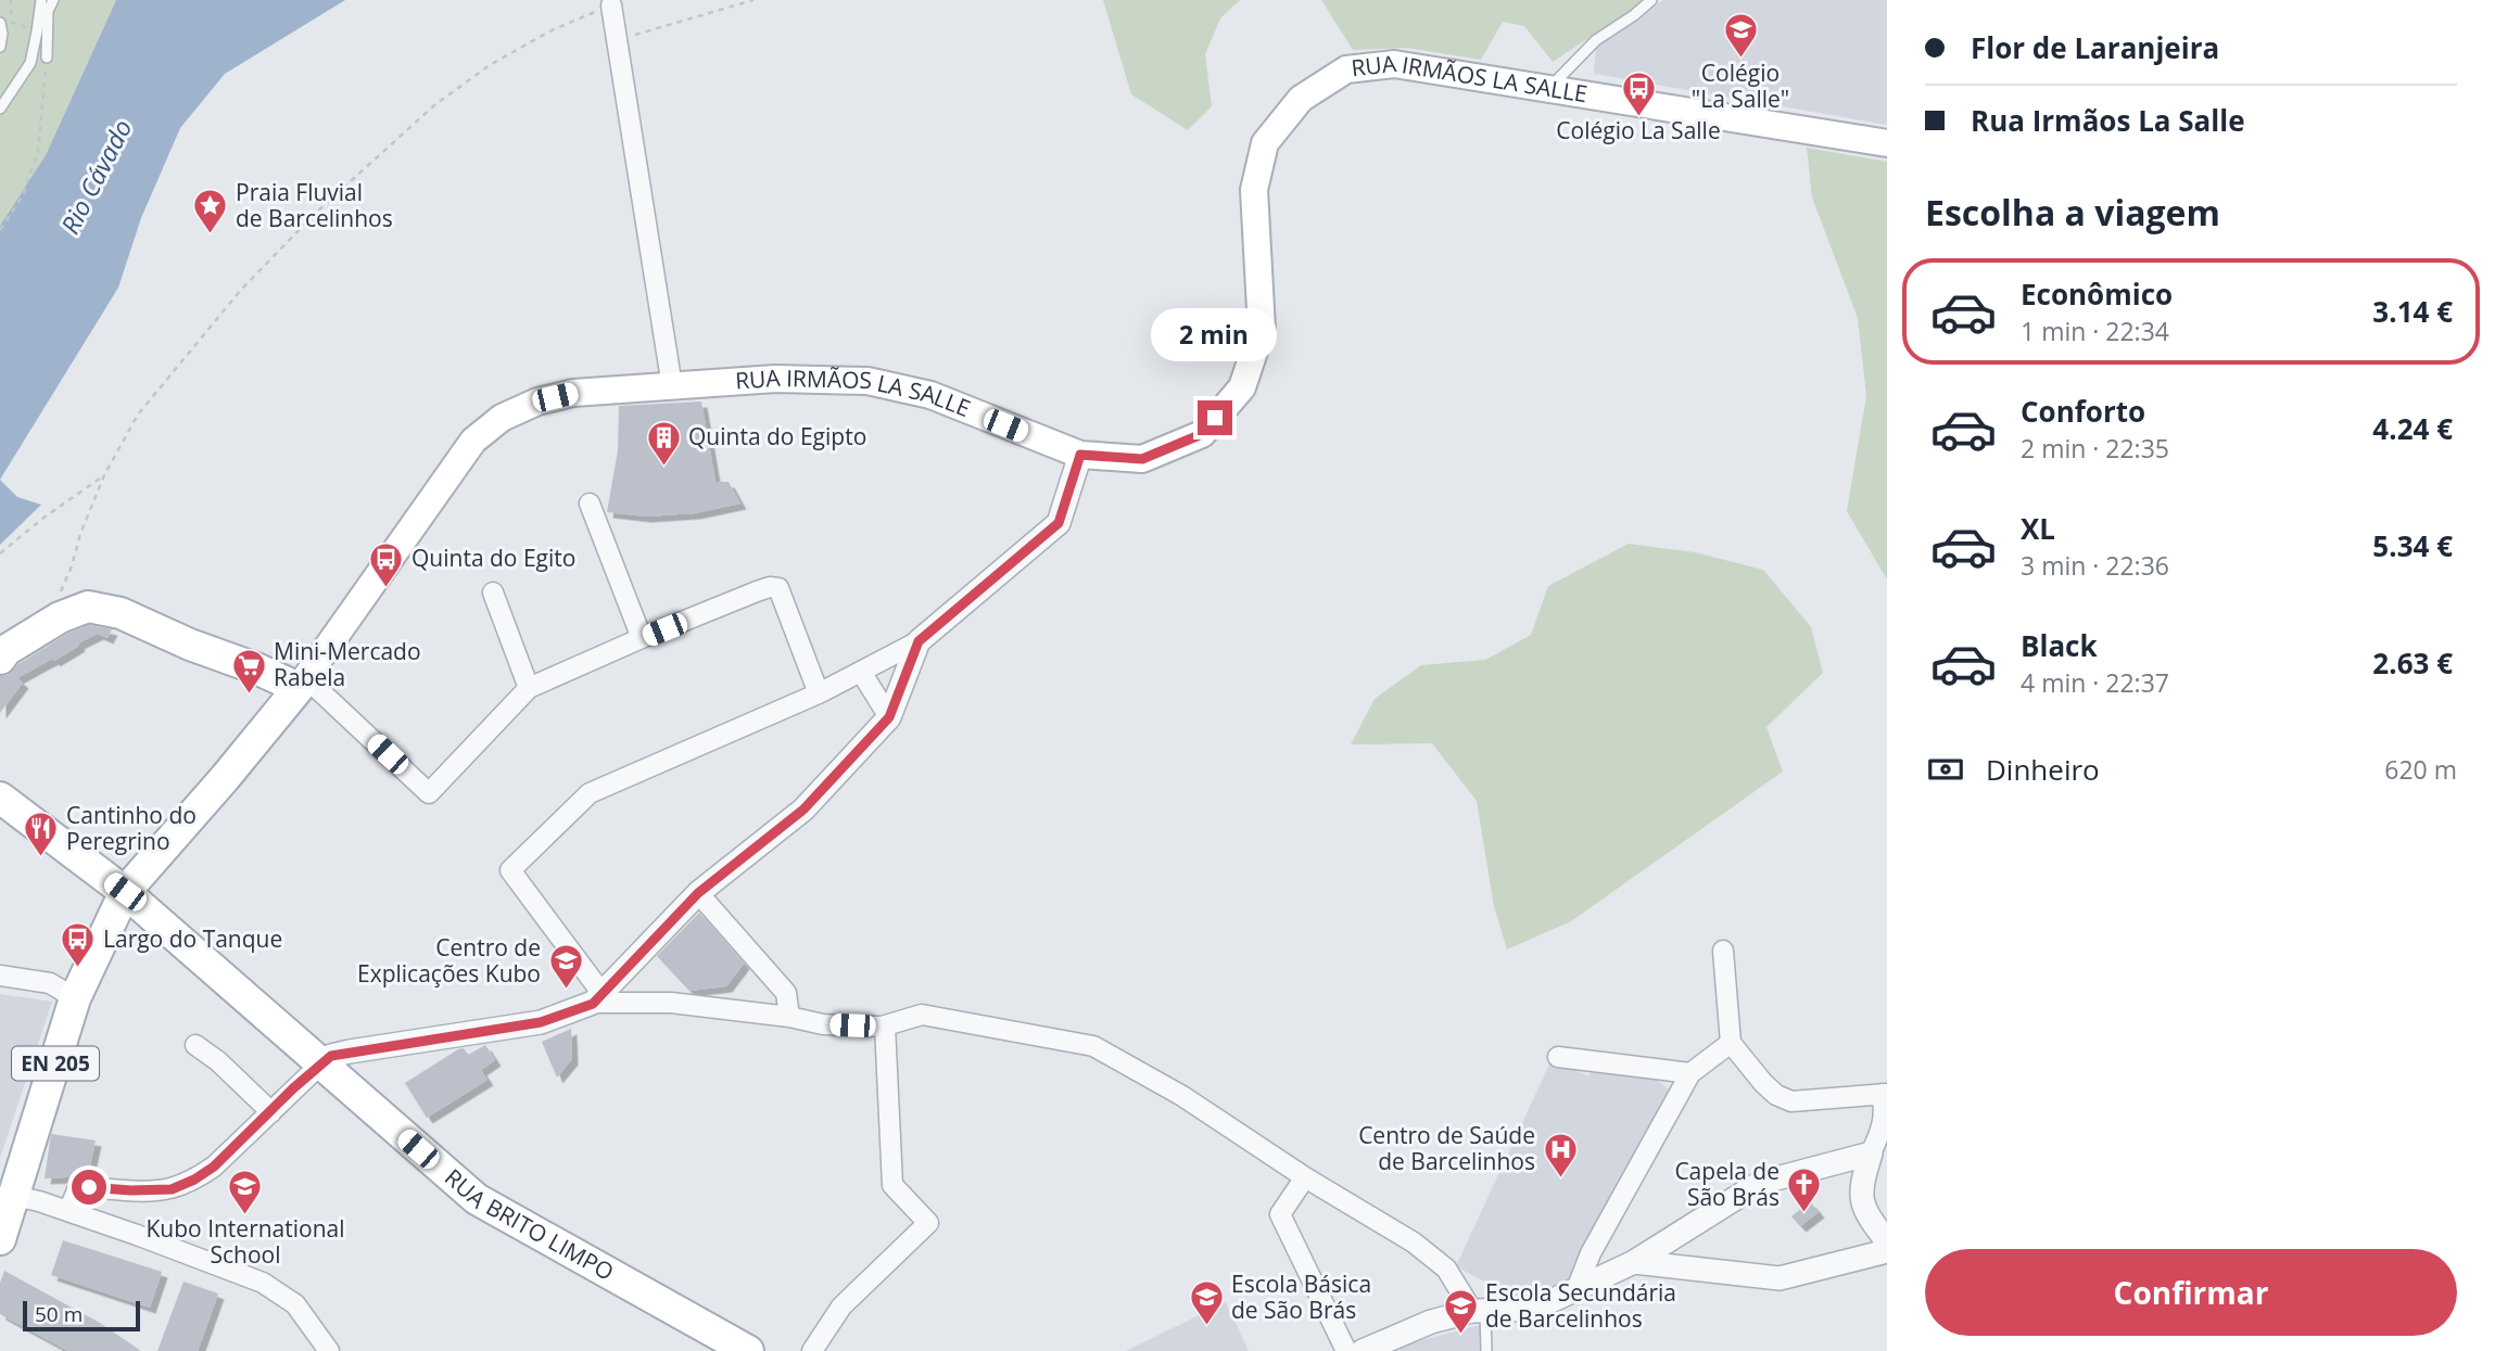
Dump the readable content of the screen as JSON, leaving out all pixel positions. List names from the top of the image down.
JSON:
{
  "streets": {
    "main road": ["RUA IRMÃOS LA SALLE", "EN 205", "RUA BRITO LIMPO"]
  },
  "crossings": [
    ["RUA IRMÃOS LA SALLE", "EN 205"],
    ["EN 205", "RUA BRITO LIMPO"]
  ],
  "water": ["Rio Cávado"],
  "places": {
    "school or university": [
      "Colégio \"La Salle\"",
      "Centro de Explicações Kubo",
      "Kubo International School",
      "Escola Básica de São Brás",
      "Escola Secundária de Barcelinhos"
    ],
    "bus stop": ["Colégio La Salle", "Quinta do Egito", "Largo do Tanque"],
    "place": ["Praia Fluvial de Barcelinhos"],
    "building": ["Quinta do Egipto"],
    "supermarket": ["Mini-Mercado Rabela"],
    "restaurant": ["Cantinho do Peregrino"],
    "hospital": ["Centro de Saúde de Barcelinhos"],
    "church": ["Capela de São Brás"]
  },
  "scale_bar": "50 m",
  "page": {
    "banner": ["Flor de Laranjeira", "Rua Irmãos La Salle"],
    "heading": "Escolha a viagem",
    "list": [
      {
        "name": "Econômico",
        "note": "1 min · 22:34",
        "value": "3.14 €"
      },
      {
        "name": "Conforto",
        "note": "2 min · 22:35",
        "value": "4.24 €"
      },
      {
        "name": "XL",
        "note": "3 min · 22:36",
        "value": "5.34 €"
      },
      {
        "name": "Black",
        "note": "4 min · 22:37",
        "value": "2.63 €"
      }
    ],
    "bubble": "2 min",
    "pay": ["Dinheiro", "620 m"],
    "buttons": "Confirmar",
    "scale": "50 m"
  }
}
